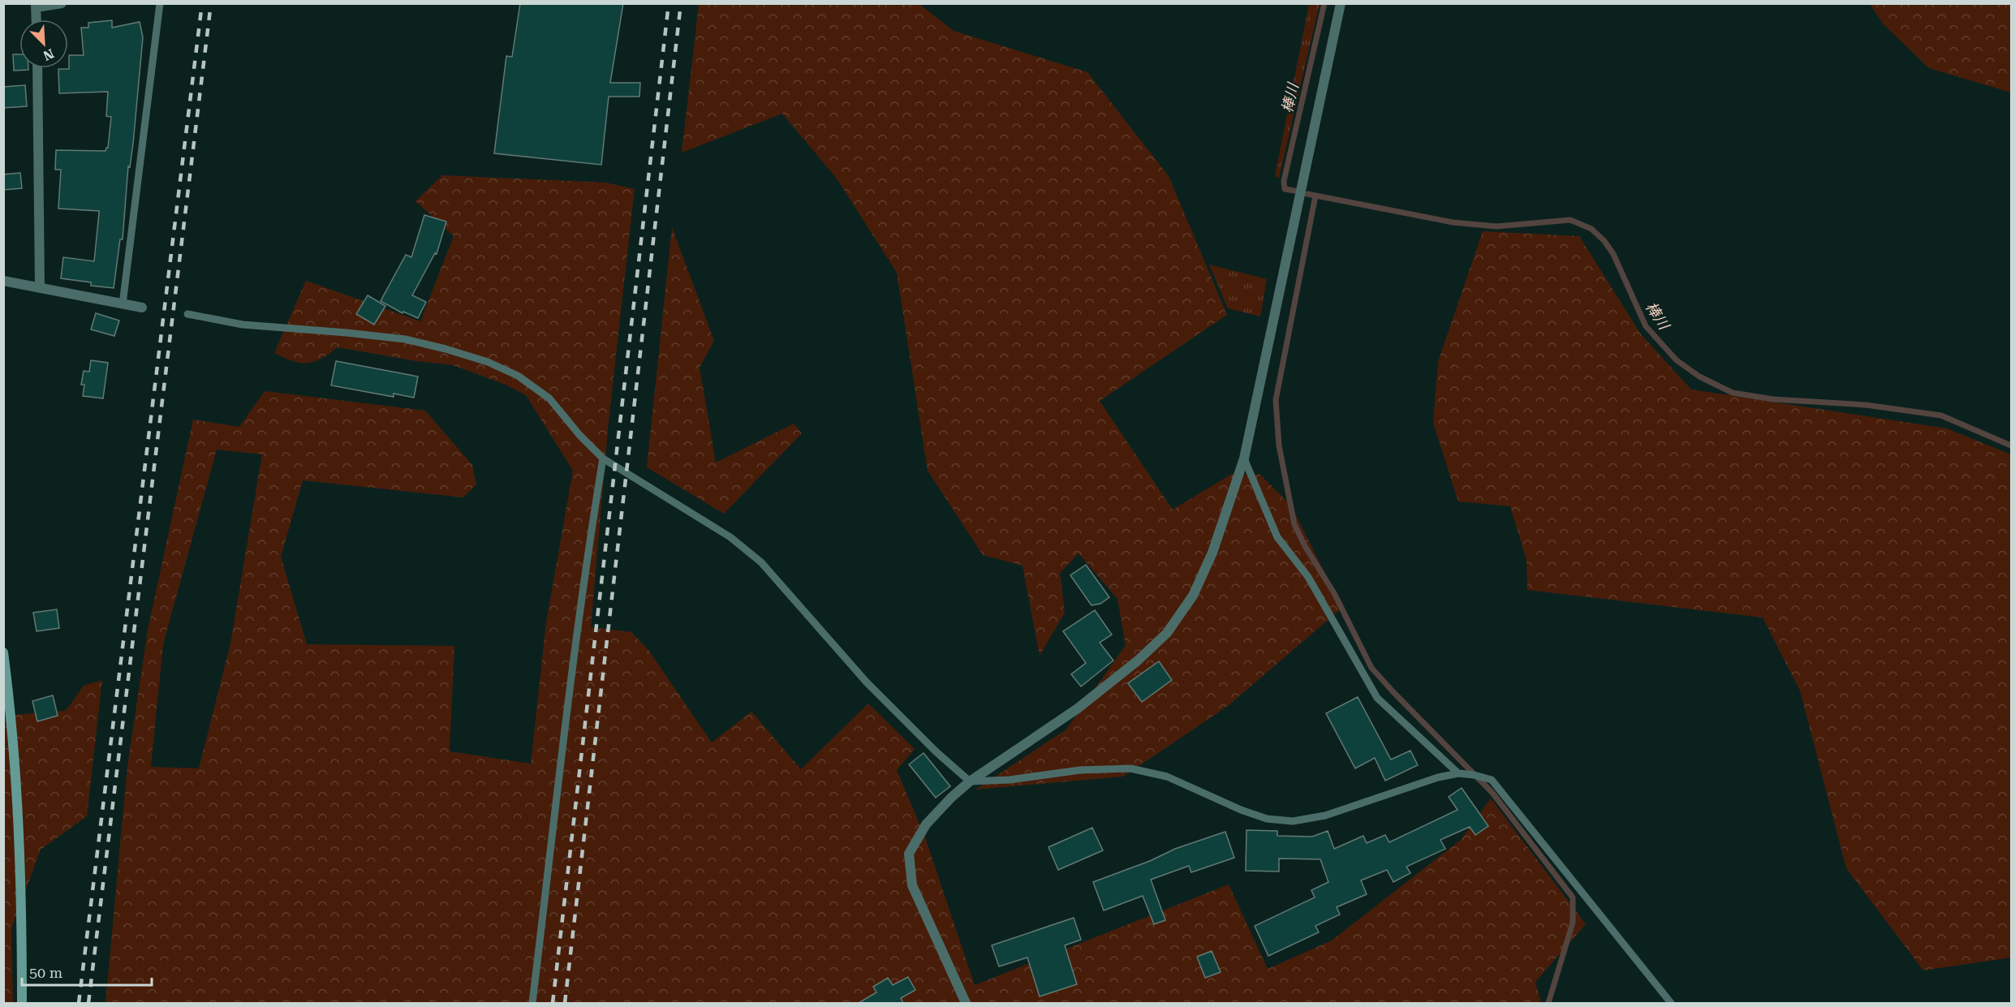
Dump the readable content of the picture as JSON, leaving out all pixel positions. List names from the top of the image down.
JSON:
{
  "water": ["棒川"],
  "scale_bar": "50 m",
  "north": "bottom right"
}
